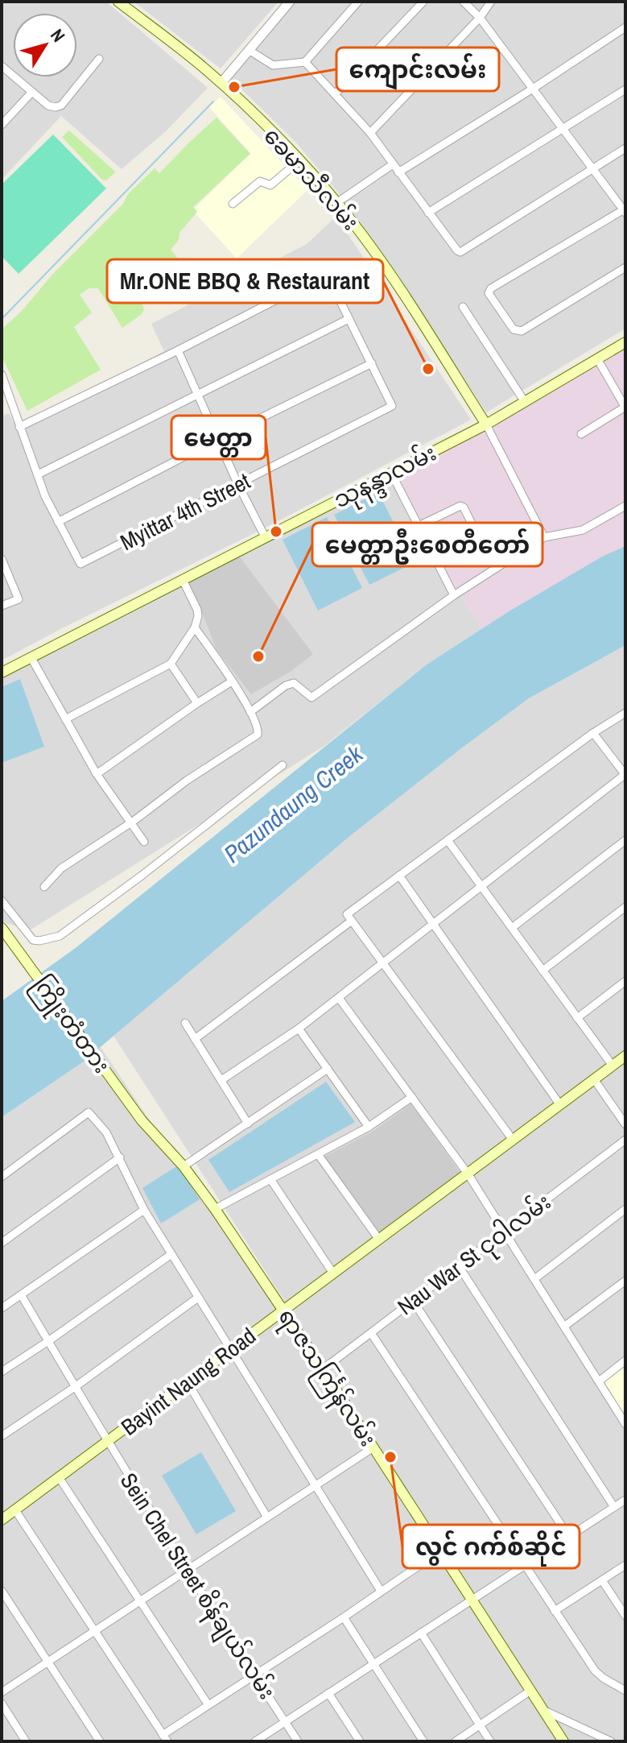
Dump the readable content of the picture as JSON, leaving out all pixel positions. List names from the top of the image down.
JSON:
{
  "streets": {
    "main road": [
      "ခေမာသီလမ်း",
      "သုနန္ဒာလမ်း",
      "ကြိုးတံတား",
      "ရာဇသင်္ကြန်လမ်း",
      "Bayint Naung Road"
    ],
    "street": ["Myittar 4th Street", "Nau War St ငုဝါလမ်း", "Sein Chel Street စိန်ချယ်လမ်း"]
  },
  "crossings": [
    ["ခေမာသီလမ်း", "သုနန္ဒာလမ်း"],
    ["ကြိုးတံတား", "ရာဇသင်္ကြန်လမ်း"],
    ["Nau War St ငုဝါလမ်း", "ရာဇသင်္ကြန်လမ်း"],
    ["ရာဇသင်္ကြန်လမ်း", "Bayint Naung Road"],
    ["Bayint Naung Road", "Sein Chel Street စိန်ချယ်လမ်း"]
  ],
  "water": ["Pazundaung Creek"],
  "places": [
    "ကျောင်းလမ်း",
    "Mr.ONE BBQ & Restaurant",
    "မေတ္တာ",
    "မေတ္တာဦးစေတီတော်",
    "လွင် ဂက်စ်ဆိုင်"
  ],
  "north": "top right"
}
